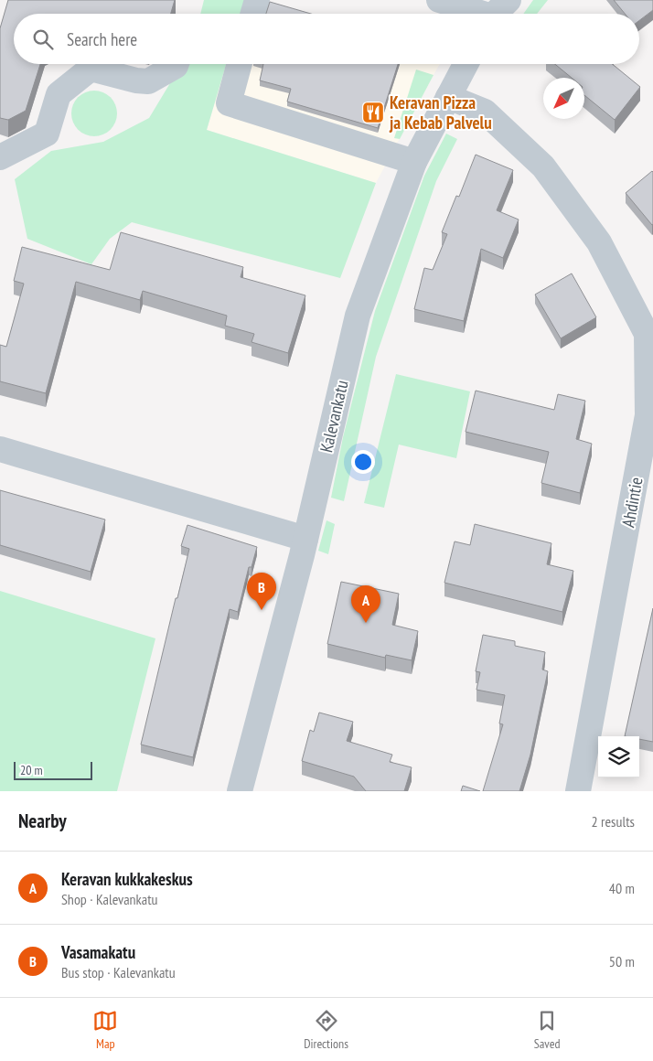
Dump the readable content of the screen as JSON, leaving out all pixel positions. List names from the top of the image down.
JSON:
{
  "streets": {
    "street": ["Kalevankatu", "Ahdintie"]
  },
  "crossings": [
    ["Kalevankatu", "Ahdintie"]
  ],
  "places": {
    "restaurant": ["Keravan Pizza ja Kebab Palvelu"]
  },
  "scale_bar": "20 m",
  "north": "bottom left",
  "page": {
    "search": "Search here",
    "pins": ["B", "A"],
    "scale": "20 m",
    "heading": ["Nearby", "2 results"],
    "list": [
      {
        "mark": "A",
        "name": "Keravan kukkakeskus",
        "note": "Shop · Kalevankatu",
        "value": "40 m"
      },
      {
        "mark": "B",
        "name": "Vasamakatu",
        "note": "Bus stop · Kalevankatu",
        "value": "50 m"
      }
    ],
    "nav": ["Map", "Directions", "Saved"]
  }
}
